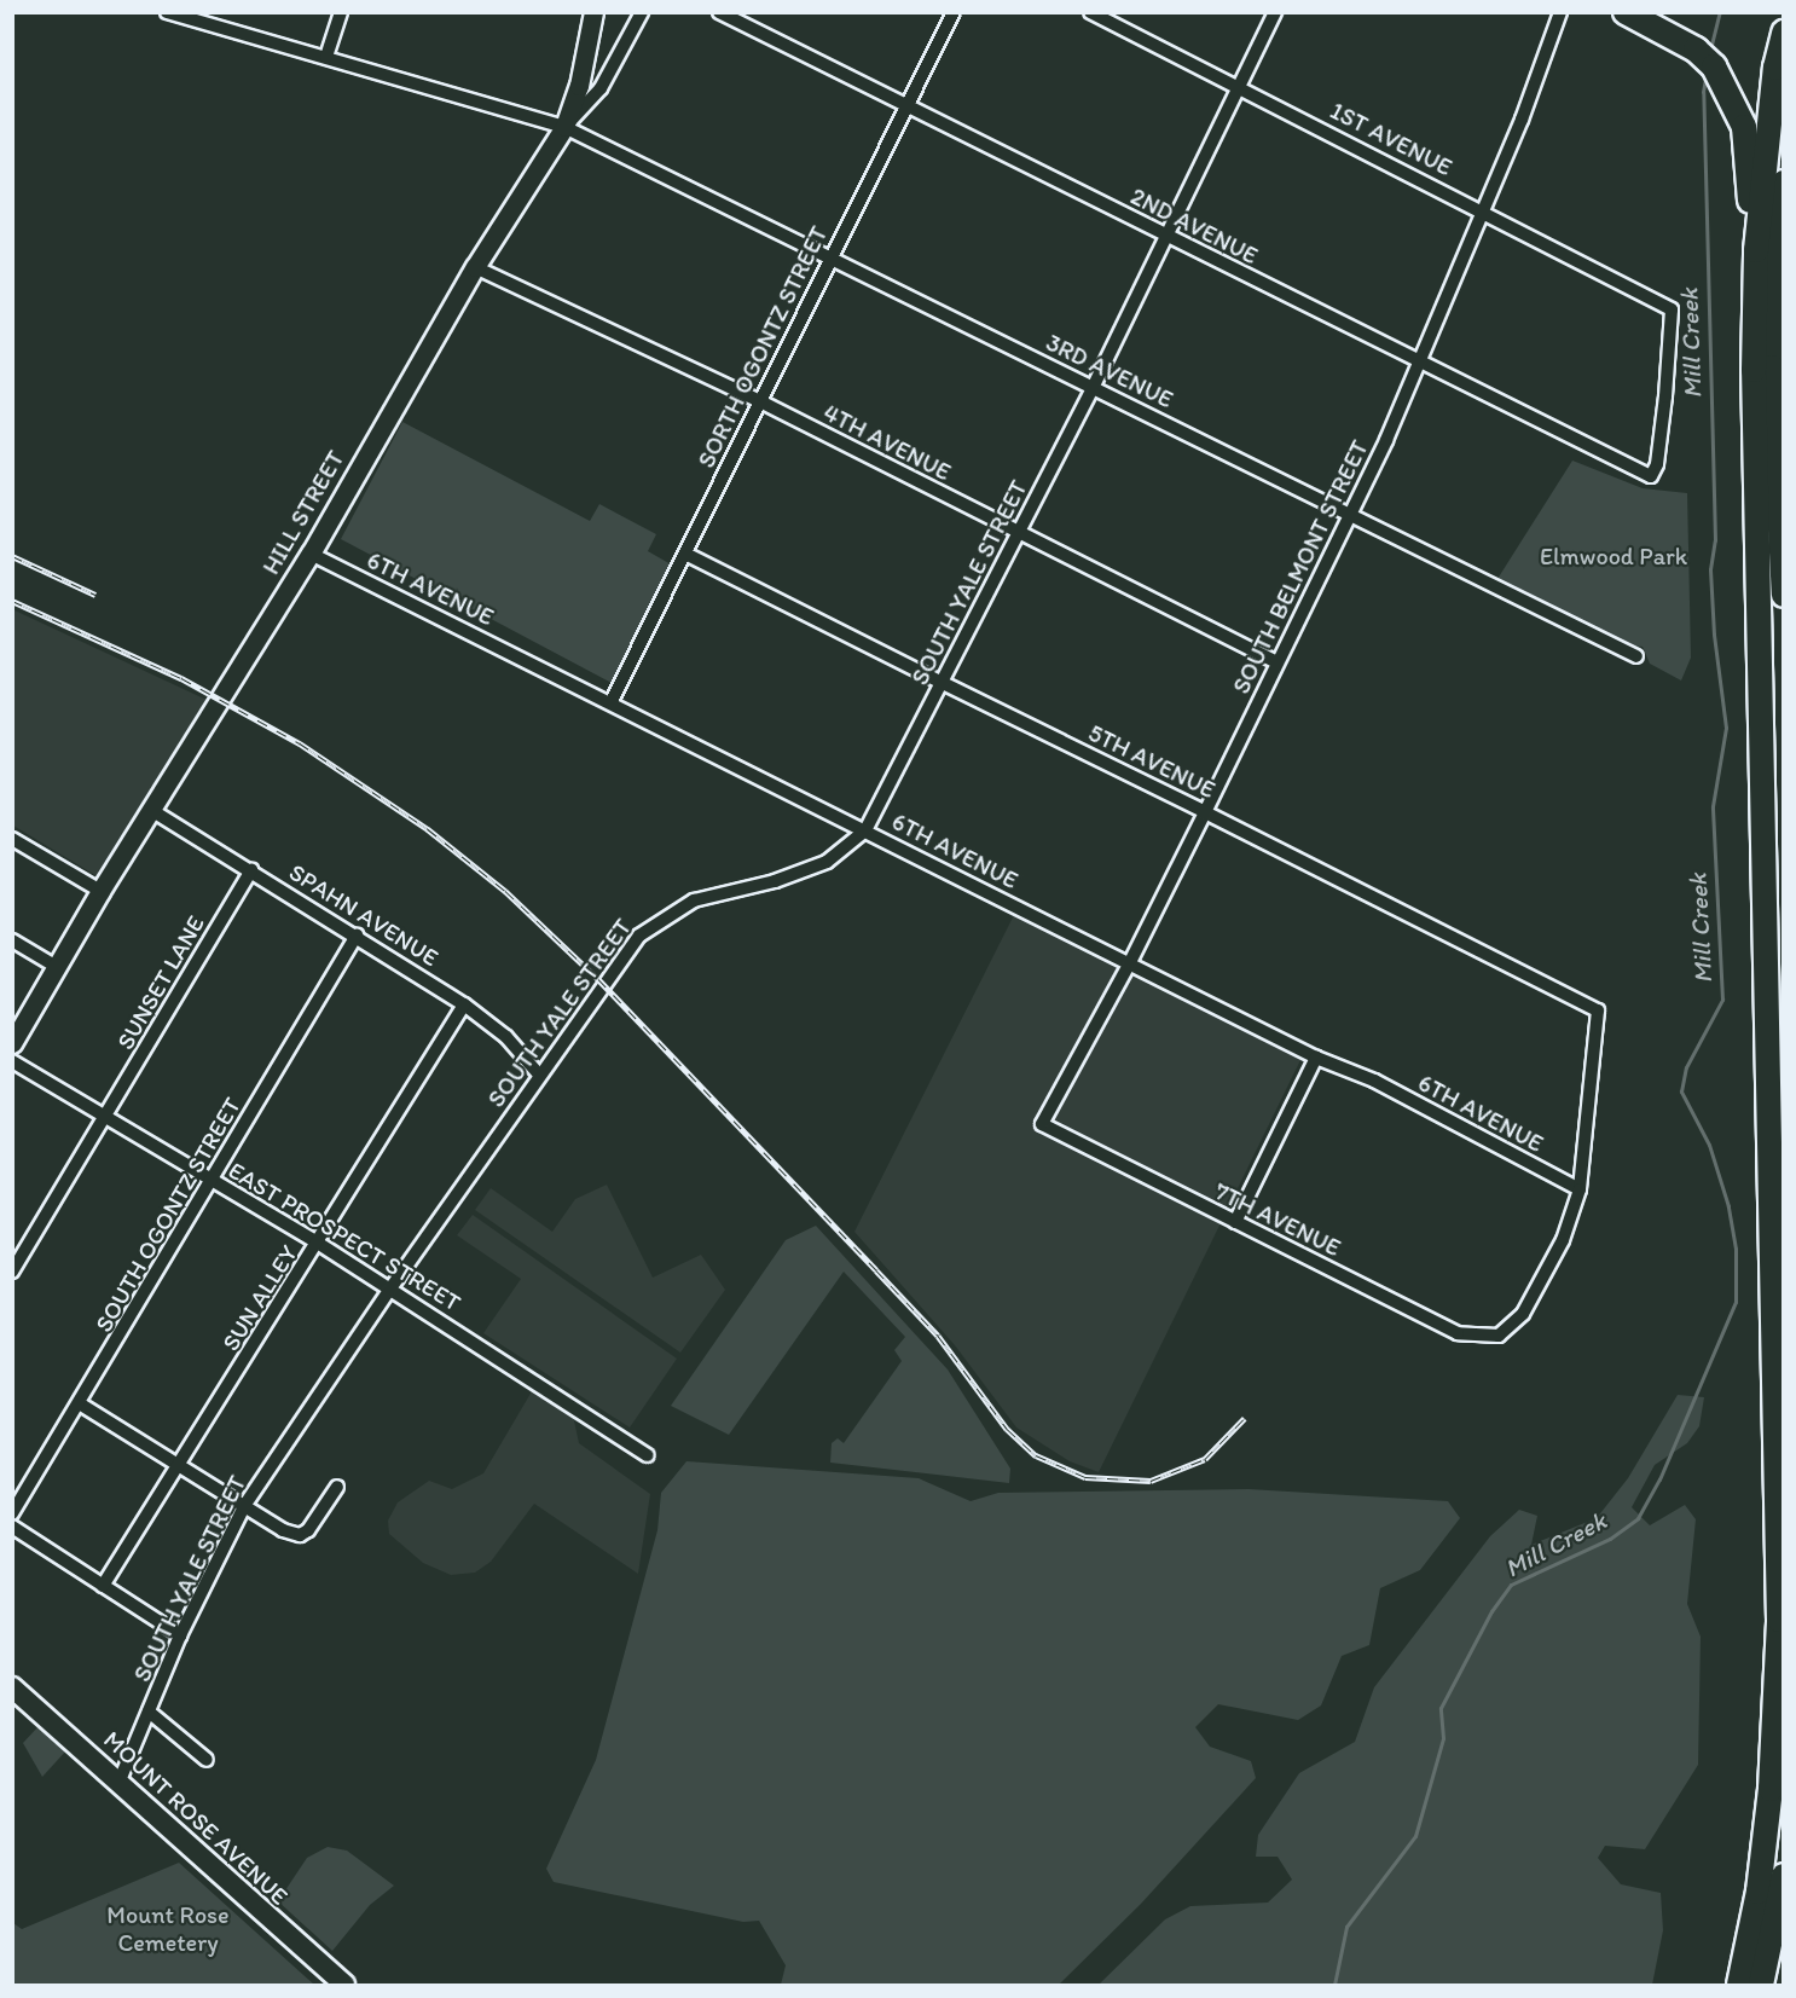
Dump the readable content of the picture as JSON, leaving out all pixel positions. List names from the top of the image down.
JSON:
{
  "streets": {
    "main road": ["HILL STREET", "MOUNT ROSE AVENUE"],
    "street": [
      "1ST AVENUE",
      "2ND AVENUE",
      "SORTH OGONTZ STREET",
      "3RD AVENUE",
      "4TH AVENUE",
      "SOUTH BELMONT STREET",
      "SOUTH YALE STREET",
      "6TH AVENUE",
      "5TH AVENUE",
      "SPAHN AVENUE",
      "SUNSET LANE",
      "SOUTH OGONTZ STREET",
      "7TH AVENUE",
      "EAST PROSPECT STREET",
      "SUN ALLEY"
    ]
  },
  "crossings": [
    ["1ST AVENUE", "2ND AVENUE"],
    ["1ST AVENUE", "SOUTH BELMONT STREET"],
    ["1ST AVENUE", "SOUTH YALE STREET"],
    ["2ND AVENUE", "SORTH OGONTZ STREET"],
    ["2ND AVENUE", "SOUTH BELMONT STREET"],
    ["2ND AVENUE", "SOUTH YALE STREET"],
    ["SORTH OGONTZ STREET", "3RD AVENUE"],
    ["SORTH OGONTZ STREET", "4TH AVENUE"],
    ["SORTH OGONTZ STREET", "6TH AVENUE"],
    ["SORTH OGONTZ STREET", "5TH AVENUE"],
    ["3RD AVENUE", "HILL STREET"],
    ["3RD AVENUE", "SOUTH BELMONT STREET"],
    ["3RD AVENUE", "SOUTH YALE STREET"],
    ["4TH AVENUE", "HILL STREET"],
    ["4TH AVENUE", "SOUTH BELMONT STREET"],
    ["4TH AVENUE", "SOUTH YALE STREET"],
    ["HILL STREET", "6TH AVENUE"],
    ["HILL STREET", "SPAHN AVENUE"],
    ["SOUTH BELMONT STREET", "6TH AVENUE"],
    ["SOUTH BELMONT STREET", "5TH AVENUE"],
    ["SOUTH BELMONT STREET", "7TH AVENUE"],
    ["SOUTH YALE STREET", "6TH AVENUE"],
    ["SOUTH YALE STREET", "5TH AVENUE"],
    ["SOUTH YALE STREET", "SPAHN AVENUE"],
    ["SOUTH YALE STREET", "EAST PROSPECT STREET"],
    ["SOUTH YALE STREET", "MOUNT ROSE AVENUE"],
    ["6TH AVENUE", "5TH AVENUE"],
    ["6TH AVENUE", "7TH AVENUE"],
    ["5TH AVENUE", "7TH AVENUE"],
    ["SPAHN AVENUE", "SUNSET LANE"],
    ["SPAHN AVENUE", "SOUTH OGONTZ STREET"],
    ["SPAHN AVENUE", "SUN ALLEY"],
    ["SUNSET LANE", "EAST PROSPECT STREET"],
    ["SOUTH OGONTZ STREET", "EAST PROSPECT STREET"],
    ["EAST PROSPECT STREET", "SUN ALLEY"]
  ],
  "water": ["Mill Creek"],
  "parks": ["Elmwood Park", "Mount Rose Cemetery"]
}
